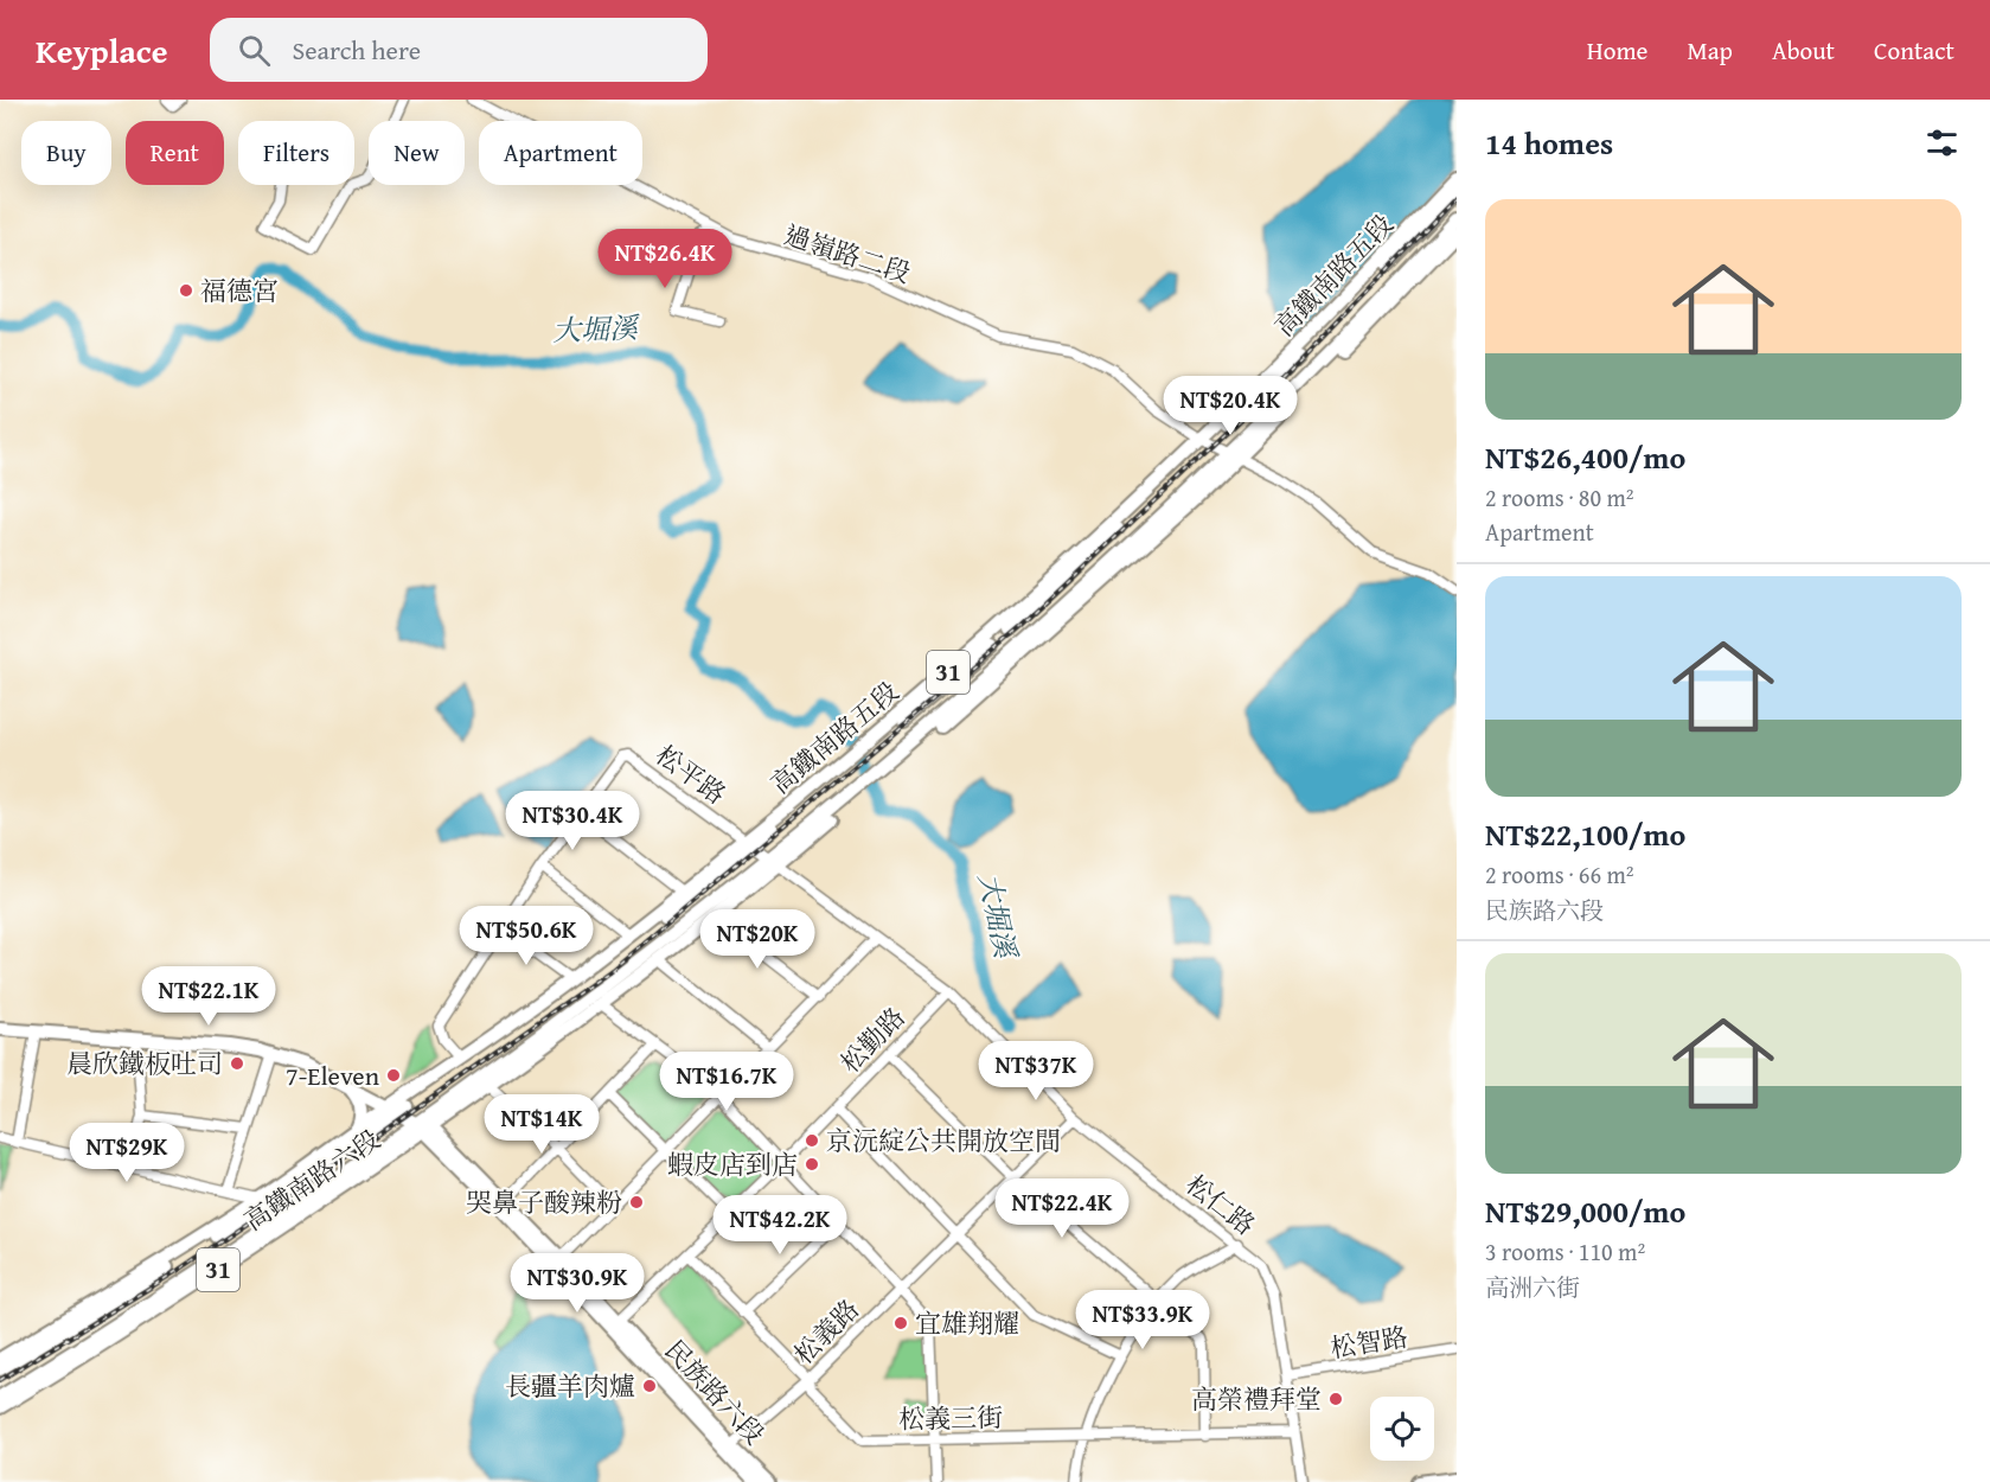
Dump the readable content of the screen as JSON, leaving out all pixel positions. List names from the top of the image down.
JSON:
{
  "streets": {
    "main road": [
      "高鐵南路五段",
      "31",
      "高鐵南路六段",
      "民族路六段"
    ],
    "street": [
      "過嶺路二段",
      "松平路",
      "松勤路",
      "松仁路",
      "松義路",
      "松智路",
      "松義三街"
    ]
  },
  "crossings": [
    ["過嶺路二段", "高鐵南路五段"],
    ["高鐵南路五段", "松平路"],
    ["高鐵南路五段", "高鐵南路六段"],
    ["高鐵南路五段", "松仁路"],
    ["高鐵南路五段", "民族路六段"],
    ["松平路", "松仁路"],
    ["松勤路", "松仁路"],
    ["松勤路", "民族路六段"],
    ["松勤路", "松義三街"],
    ["高鐵南路六段", "民族路六段"],
    ["松仁路", "松義路"],
    ["松仁路", "松智路"],
    ["松仁路", "松義三街"],
    ["松義路", "民族路六段"],
    ["松義路", "松義三街"]
  ],
  "water": ["大堀溪"],
  "places": [
    "福德宮",
    "晨欣鐵板吐司",
    "7-Eleven",
    "京沅綻公共開放空間",
    "蝦皮店到店",
    "哭鼻子酸辣粉",
    "宜雄翔耀",
    "長疆羊肉爐",
    "高榮禮拜堂"
  ],
  "page": {
    "header": "Keyplace",
    "search": "Search here",
    "nav": [
      "Home",
      "Map",
      "About",
      "Contact"
    ],
    "heading": "14 homes",
    "chip": [
      "Buy",
      "Rent",
      "Filters",
      "New",
      "Apartment"
    ],
    "list": [
      {
        "name": "NT$26,400/mo",
        "note": "2 rooms · 80 m² · Apartment"
      },
      {
        "name": "NT$22,100/mo",
        "note": "2 rooms · 66 m² · 民族路六段"
      },
      {
        "name": "NT$29,000/mo",
        "note": "3 rooms · 110 m² · 高洲六街"
      }
    ],
    "price": [
      "NT$26.4K",
      "NT$20.4K",
      "NT$30.4K",
      "NT$50.6K",
      "NT$20K",
      "NT$22.1K",
      "NT$37K",
      "NT$16.7K",
      "NT$14K",
      "NT$29K",
      "NT$22.4K",
      "NT$42.2K",
      "NT$30.9K",
      "NT$33.9K"
    ]
  }
}
